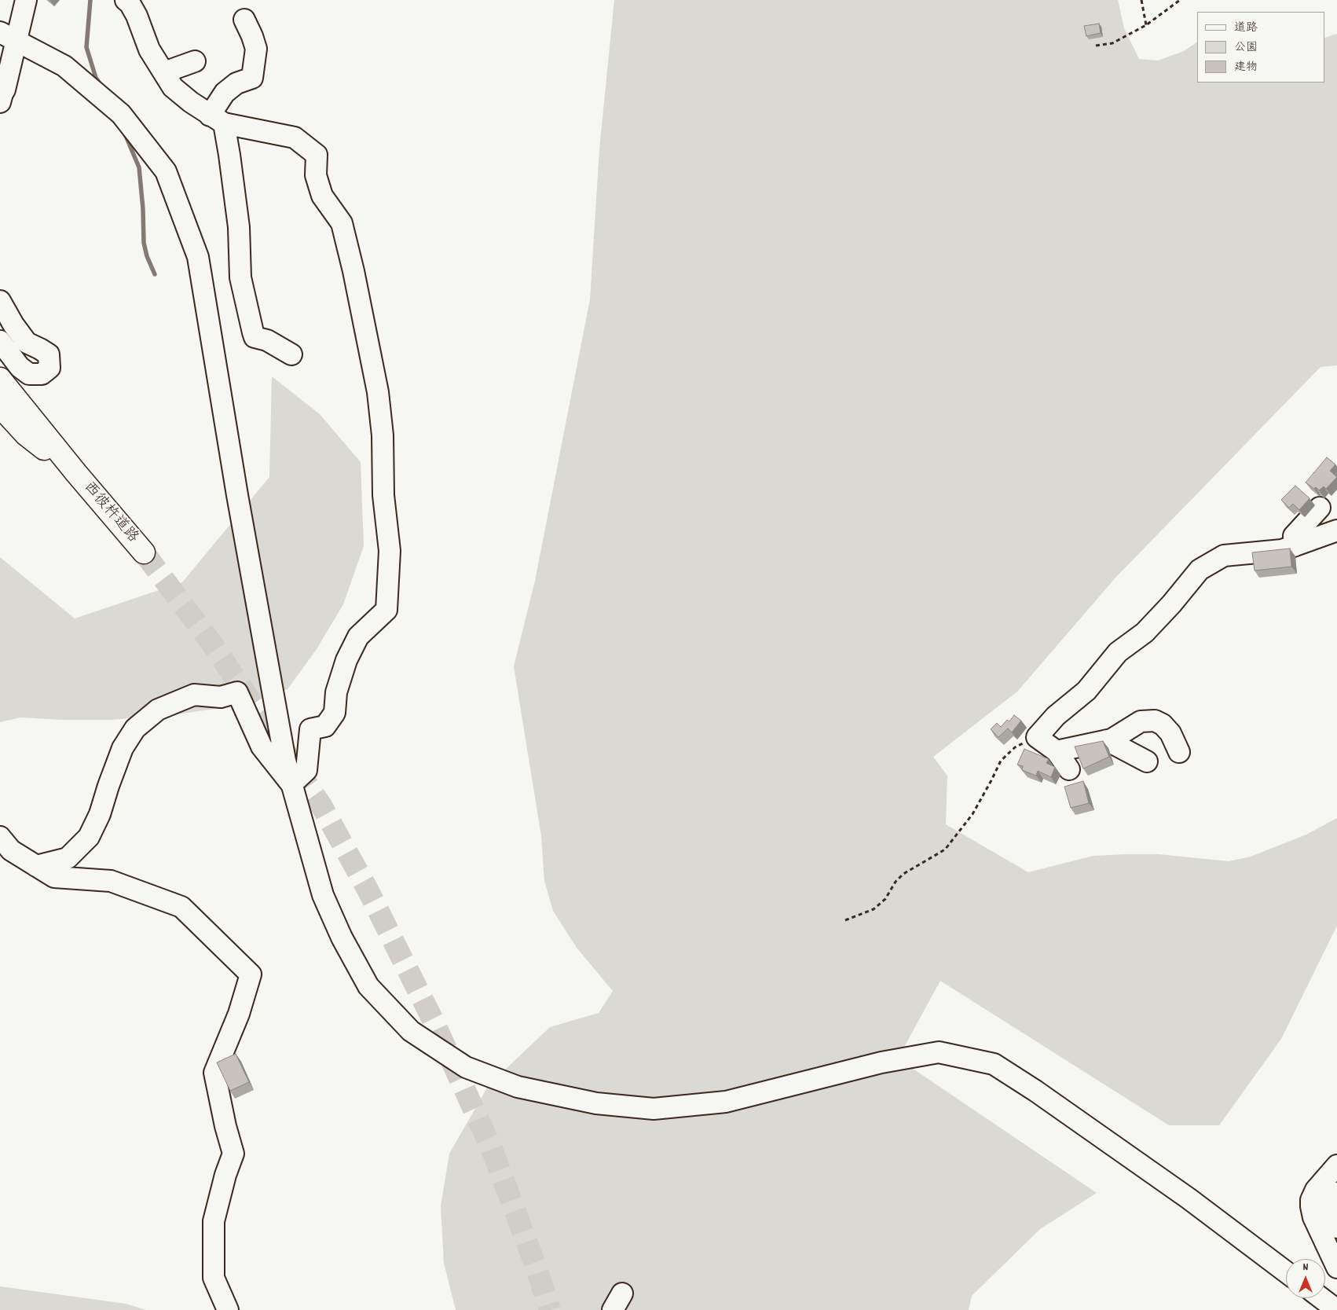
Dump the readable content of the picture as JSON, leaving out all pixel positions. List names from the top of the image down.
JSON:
{
  "streets": {
    "highway": ["西彼杵道路"]
  },
  "legend": ["道路", "公園", "建物"],
  "north": "top"
}
